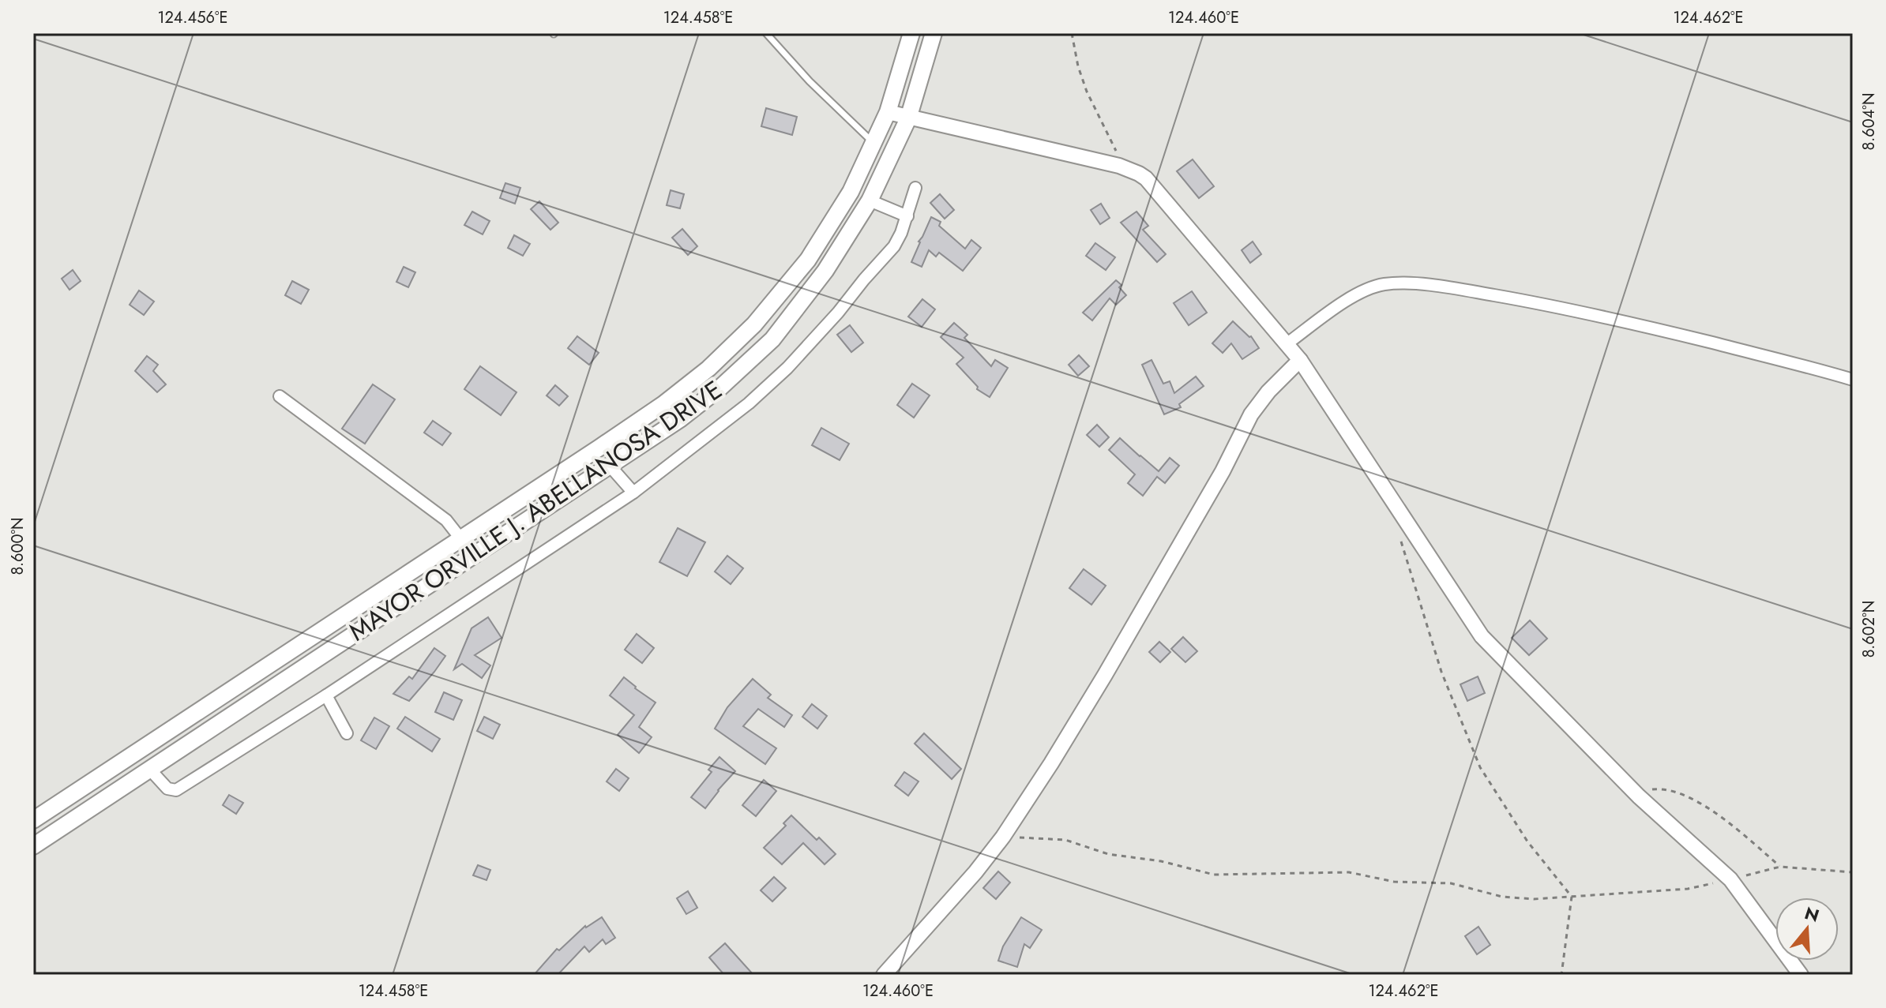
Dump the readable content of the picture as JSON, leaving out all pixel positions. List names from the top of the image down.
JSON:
{
  "streets": {
    "main road": ["MAYOR ORVILLE J. ABELLANOSA DRIVE"]
  },
  "north": "top",
  "coordinates": [
    "124.456°E",
    "124.458°E",
    "124.460°E",
    "124.462°E",
    "8.604°N",
    "8.600°N",
    "8.602°N"
  ]
}
